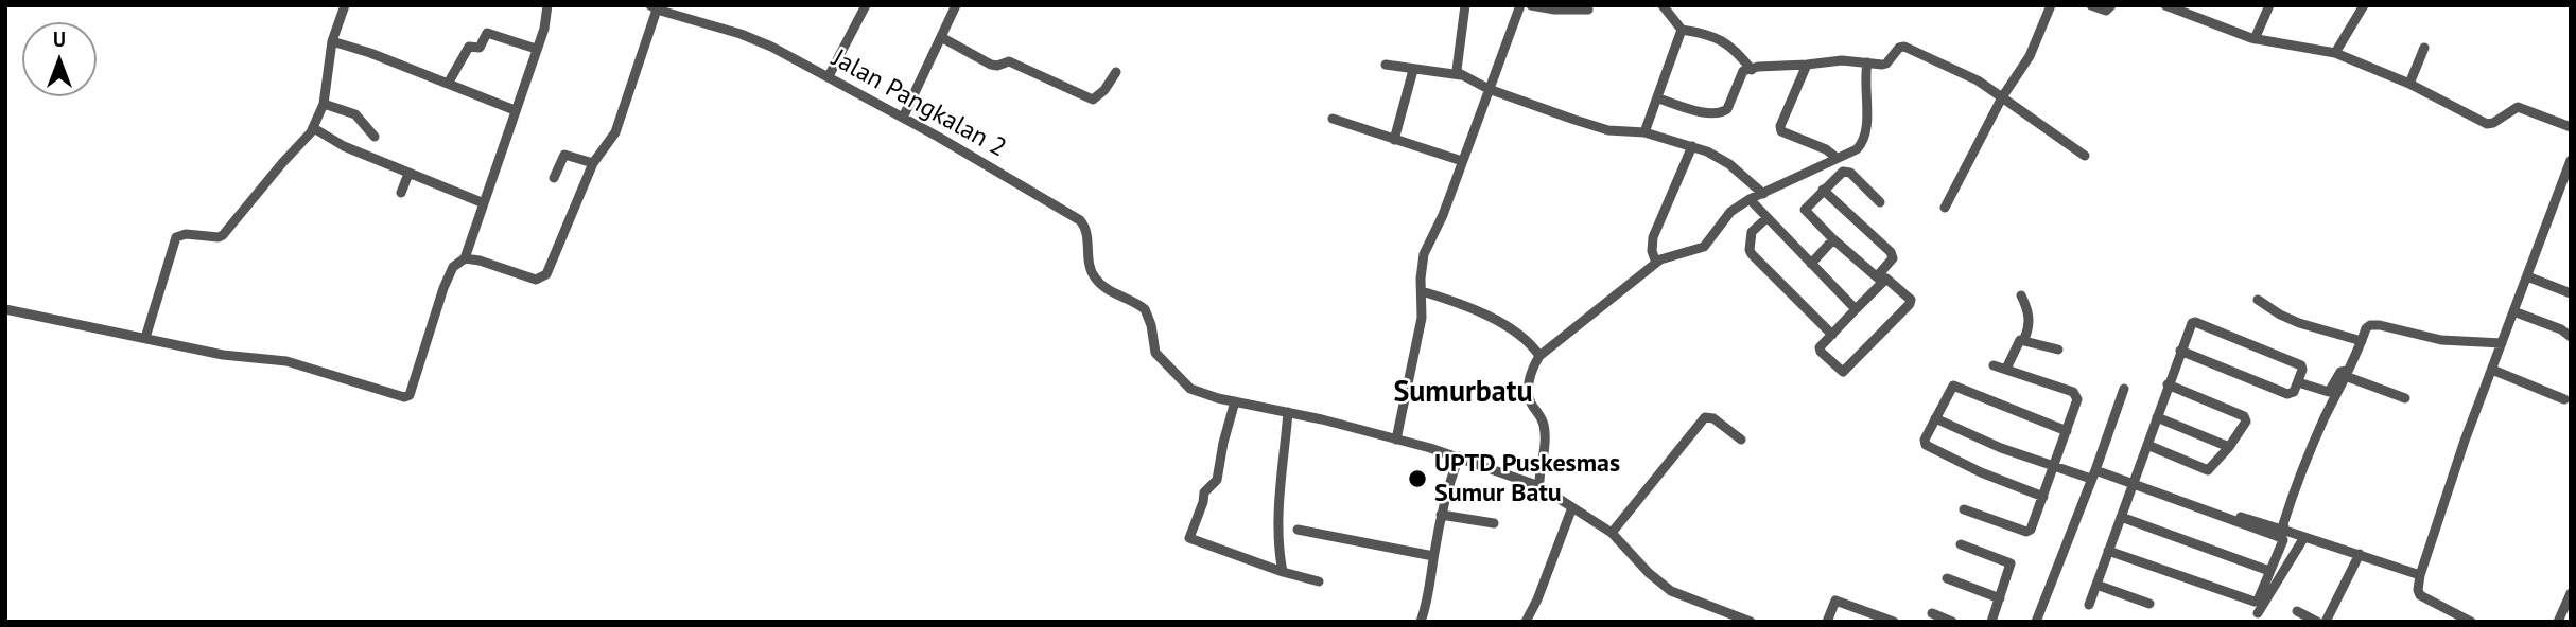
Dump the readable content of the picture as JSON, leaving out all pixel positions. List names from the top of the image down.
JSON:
{
  "streets": {
    "street": ["Jalan Pangkalan 2"]
  },
  "districts": ["Sumurbatu"],
  "places": ["UPTD Puskesmas Sumur Batu"],
  "north": "top"
}
